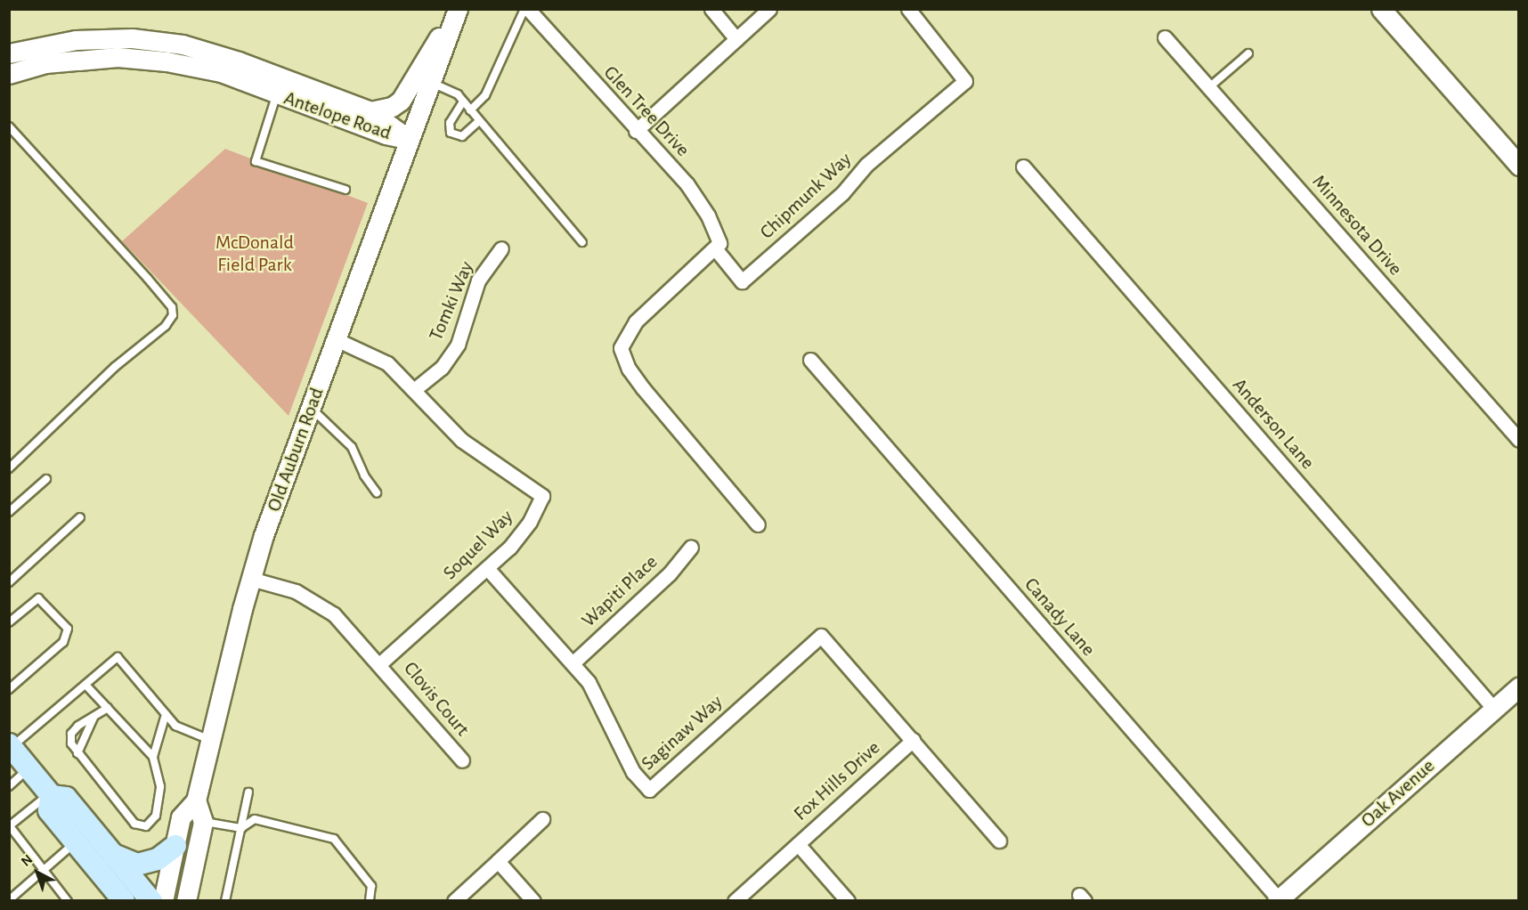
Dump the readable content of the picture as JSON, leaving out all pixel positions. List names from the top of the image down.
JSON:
{
  "streets": {
    "main road": ["Antelope Road", "Old Auburn Road", "Oak Avenue"],
    "street": [
      "Glen Tree Drive",
      "Chipmunk Way",
      "Minnesota Drive",
      "Tomki Way",
      "Anderson Lane",
      "Soquel Way",
      "Wapiti Place",
      "Canady Lane",
      "Clovis Court",
      "Saginaw Way",
      "Fox Hills Drive"
    ]
  },
  "crossings": [
    ["Glen Tree Drive", "Chipmunk Way"],
    ["Antelope Road", "Old Auburn Road"],
    ["Tomki Way", "Soquel Way"],
    ["Anderson Lane", "Oak Avenue"],
    ["Old Auburn Road", "Soquel Way"],
    ["Soquel Way", "Clovis Court"],
    ["Soquel Way", "Saginaw Way"],
    ["Wapiti Place", "Saginaw Way"],
    ["Canady Lane", "Oak Avenue"],
    ["Saginaw Way", "Fox Hills Drive"]
  ],
  "parks": ["McDonald Field Park"],
  "north": "top left"
}
